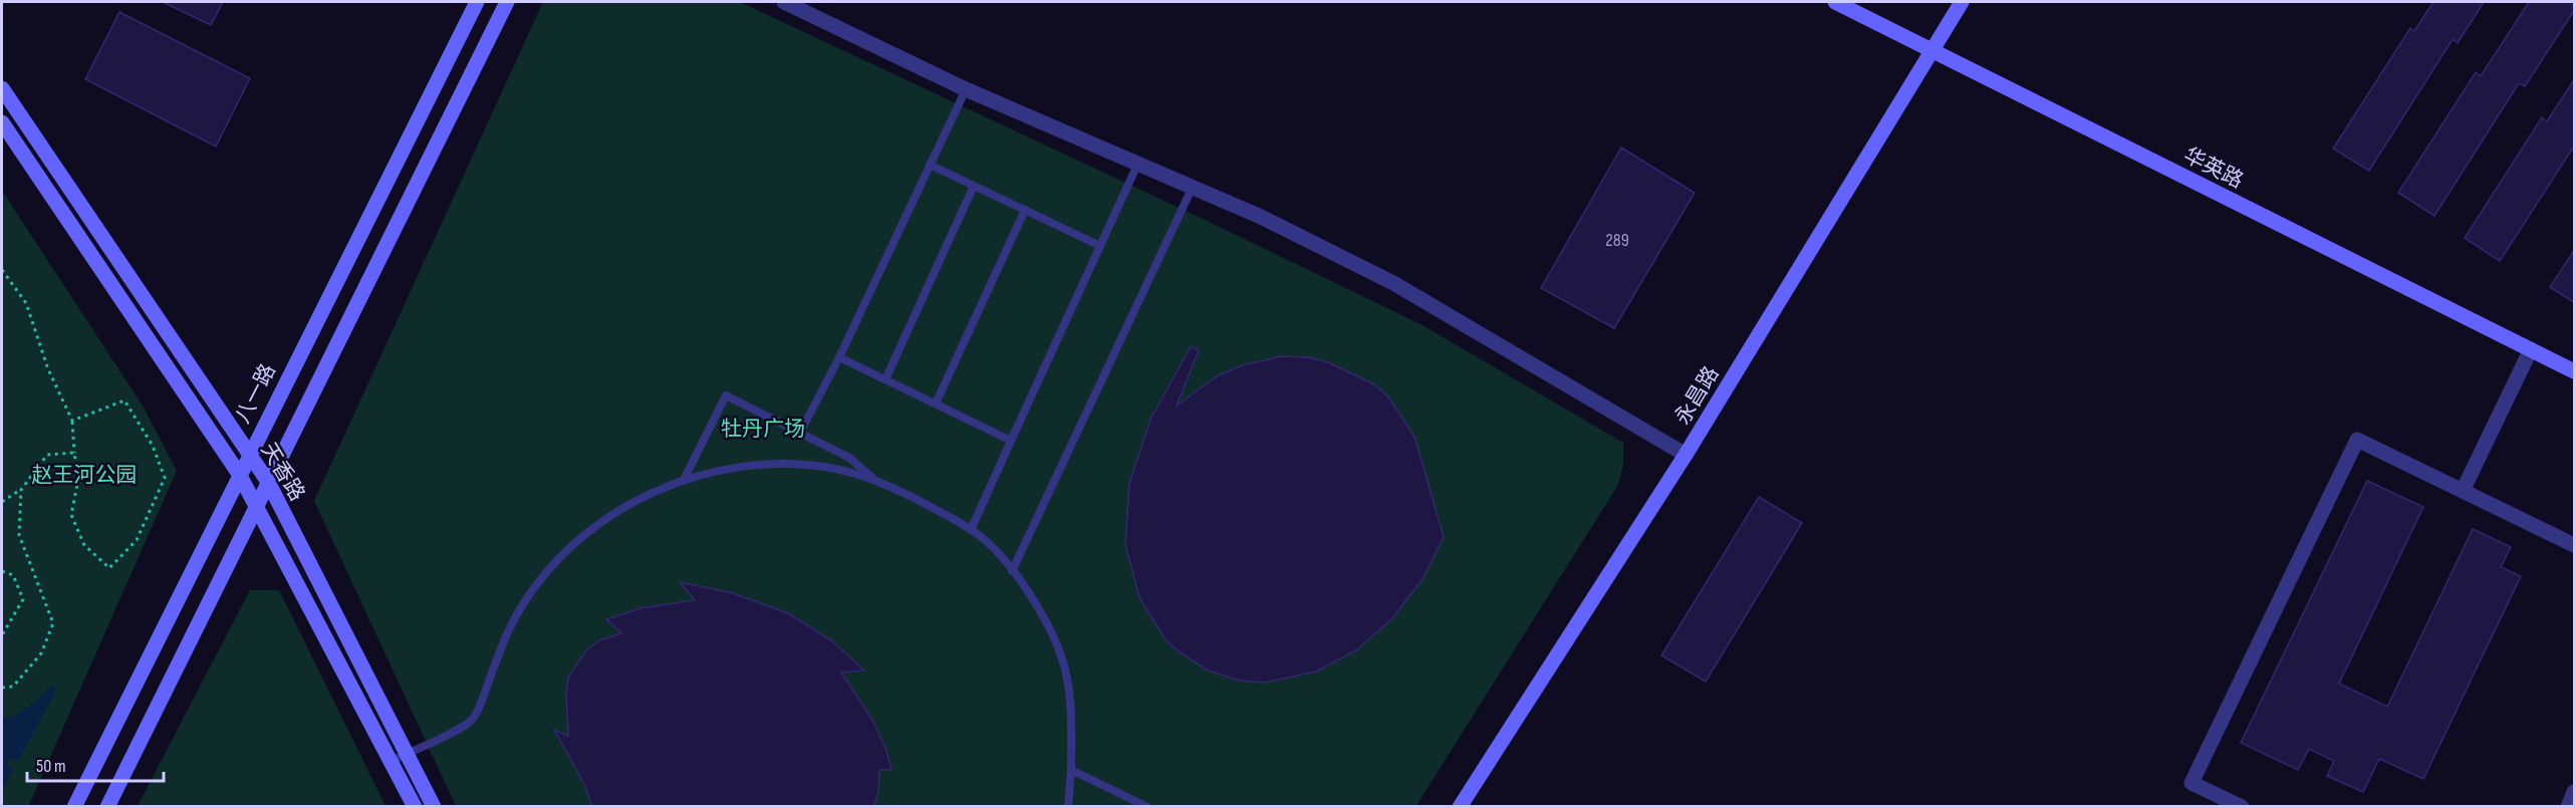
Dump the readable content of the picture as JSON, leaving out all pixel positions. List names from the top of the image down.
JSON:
{
  "streets": {
    "main road": [
      "华英路",
      "八一路",
      "永昌路",
      "天香路"
    ]
  },
  "crossings": [
    ["华英路", "永昌路"],
    ["八一路", "天香路"]
  ],
  "parks": ["牡丹广场", "赵王河公园"],
  "house_numbers": ["289"],
  "scale_bar": "50 m"
}
